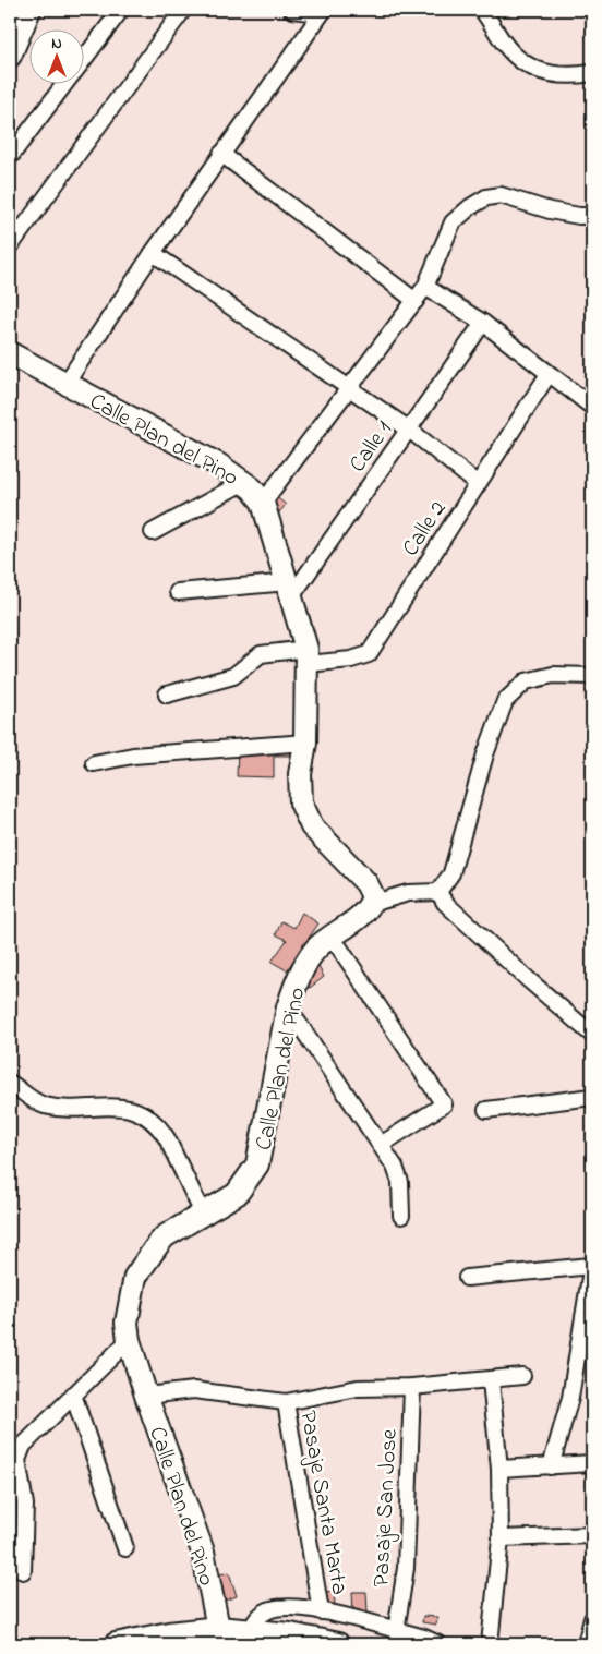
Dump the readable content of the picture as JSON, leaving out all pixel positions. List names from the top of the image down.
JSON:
{
  "streets": {
    "street": [
      "Calle Plan del Pino",
      "Calle 1",
      "Calle 2",
      "Pasaje Santa Marta",
      "Pasaje San Jose"
    ]
  },
  "crossings": [
    ["Calle Plan del Pino", "Calle 1"],
    ["Calle Plan del Pino", "Calle 2"]
  ],
  "north": "top"
}
